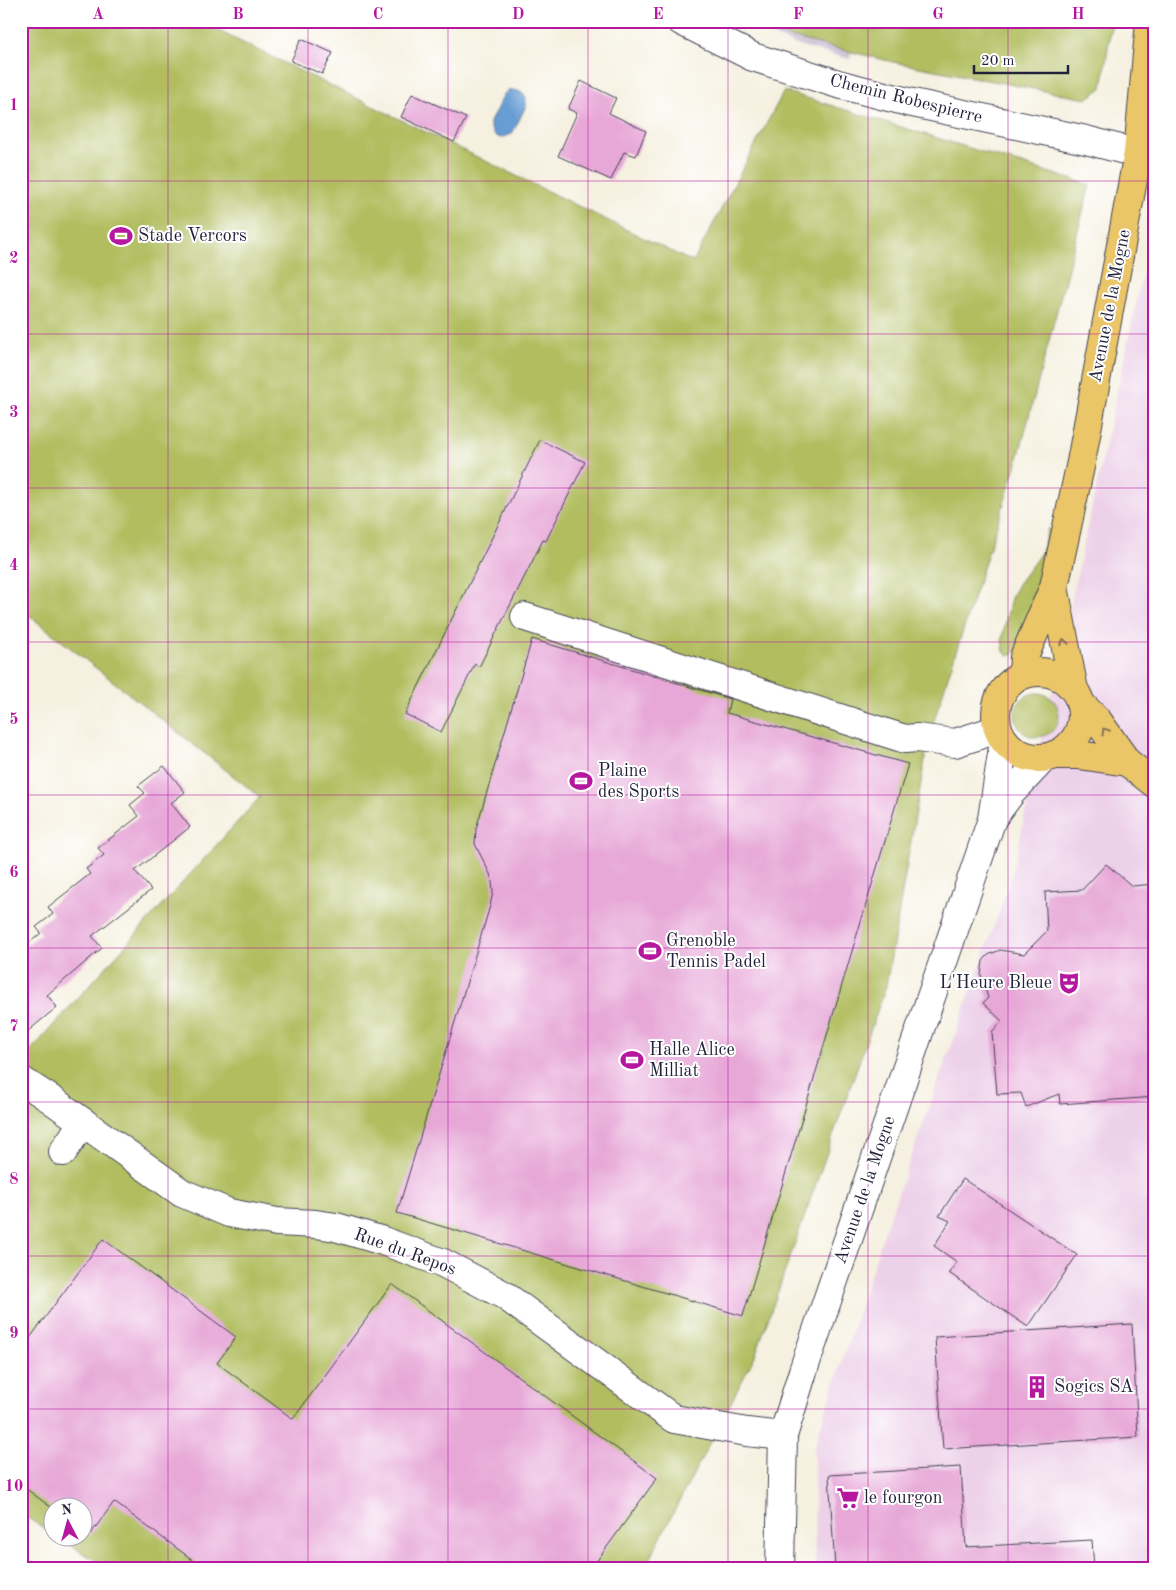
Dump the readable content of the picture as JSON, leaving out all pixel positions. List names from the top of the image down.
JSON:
{
  "streets": {
    "main road": ["Avenue de la Mogne"],
    "street": ["Chemin Robespierre", "Rue du Repos"]
  },
  "crossings": [
    ["Chemin Robespierre", "Avenue de la Mogne"],
    ["Avenue de la Mogne", "Rue du Repos"]
  ],
  "places": {
    "sports": [
      "Stade Vercors",
      "Plaine des Sports",
      "Grenoble Tennis Padel",
      "Halle Alice Milliat"
    ],
    "theatre": ["L'Heure Bleue"],
    "building": ["Sogics SA"],
    "supermarket": ["le fourgon"]
  },
  "scale_bar": "20 m",
  "north": "top",
  "grid": {
    "columns": [
      "A",
      "B",
      "C",
      "D",
      "E",
      "F",
      "G",
      "H"
    ],
    "rows": [
      "1",
      "2",
      "3",
      "4",
      "5",
      "6",
      "7",
      "8",
      "9",
      "10"
    ]
  }
}
